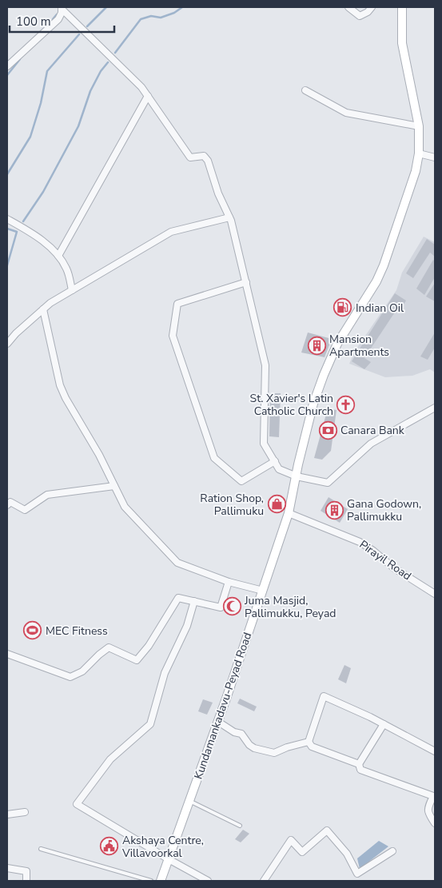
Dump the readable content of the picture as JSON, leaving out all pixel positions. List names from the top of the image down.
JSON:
{
  "streets": {
    "main road": ["Kundamankadavu-Peyad Road"],
    "street": ["Pirayil Road"]
  },
  "crossings": [
    ["Pirayil Road", "Kundamankadavu-Peyad Road"]
  ],
  "places": {
    "fuel station": ["Indian Oil"],
    "building": ["Mansion Apartments", "Gana Godown, Pallimukku"],
    "church": ["St. Xavier's Latin Catholic Church"],
    "bank": ["Canara Bank"],
    "shop": ["Ration Shop, Pallimuku"],
    "mosque": ["Juma Masjid, Pallimukku, Peyad"],
    "sports": ["MEC Fitness"],
    "public building": ["Akshaya Centre, Villavoorkal"]
  },
  "scale_bar": "100 m"
}
